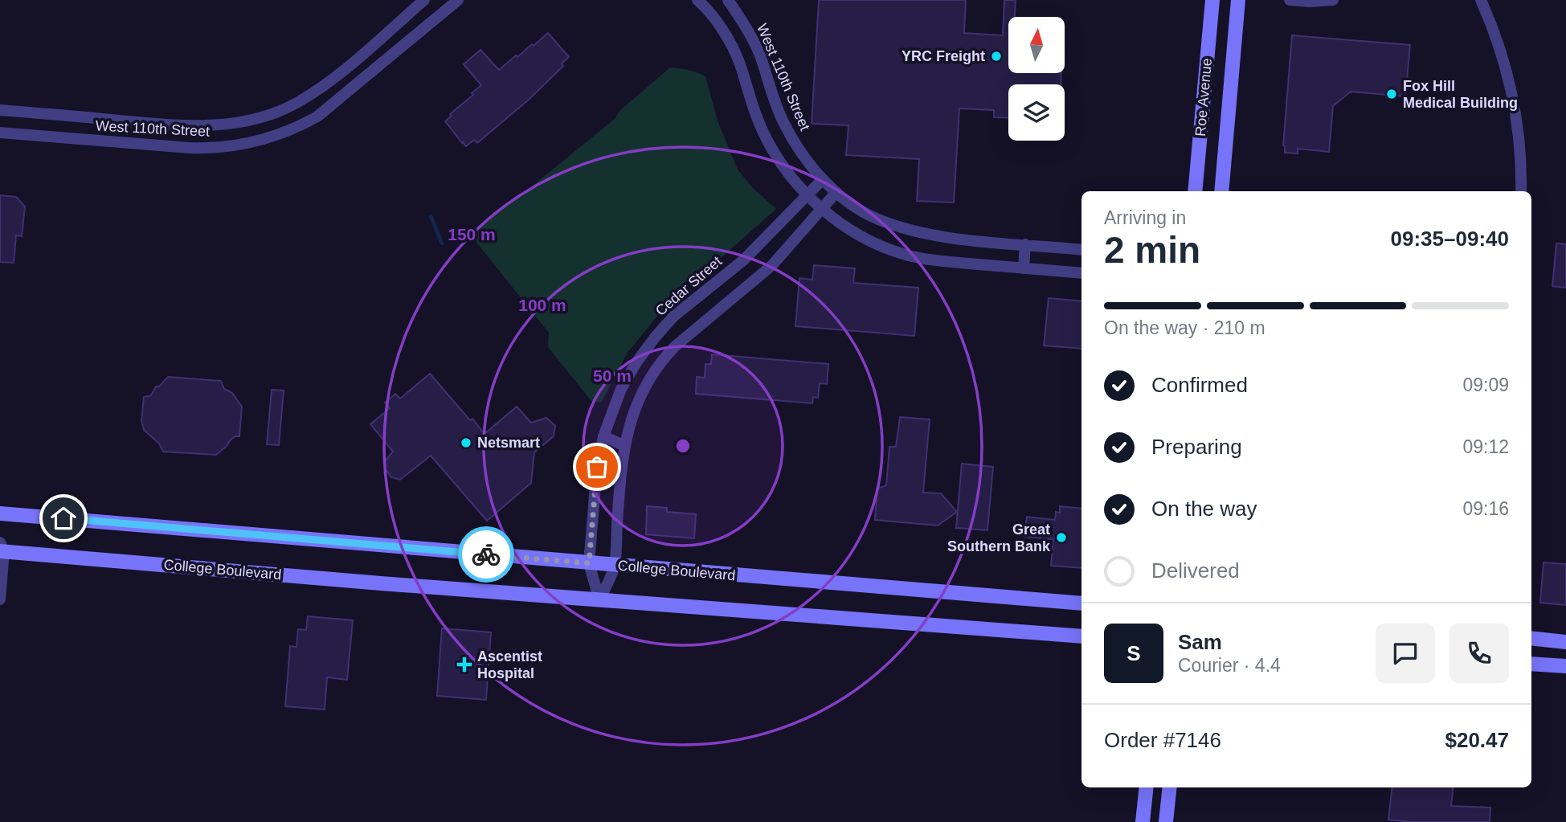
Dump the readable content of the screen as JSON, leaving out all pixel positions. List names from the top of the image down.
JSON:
{
  "streets": {
    "main road": ["Roe Avenue", "College Boulevard"],
    "street": ["West 110th Street", "Cedar Street"]
  },
  "crossings": [
    ["West 110th Street", "Cedar Street"],
    ["Cedar Street", "College Boulevard"]
  ],
  "places": {
    "other": [
      "YRC Freight",
      "Fox Hill Medical Building",
      "Netsmart",
      "Great Southern Bank"
    ],
    "health": ["Ascentist Hospital"]
  },
  "north": "top",
  "page": {
    "heading": ["2 min", "Arriving in", "09:35–09:40"],
    "panel": [
      "Sam",
      "Courier · 4.4",
      "Order #7146",
      "$20.47"
    ],
    "bar": "On the way · 210 m",
    "list": [
      ["Confirmed", "09:09"],
      ["Preparing", "09:12"],
      ["On the way", "09:16"],
      "Delivered"
    ],
    "round": "S"
  },
  "rings": ["150 m", "100 m", "50 m"]
}
